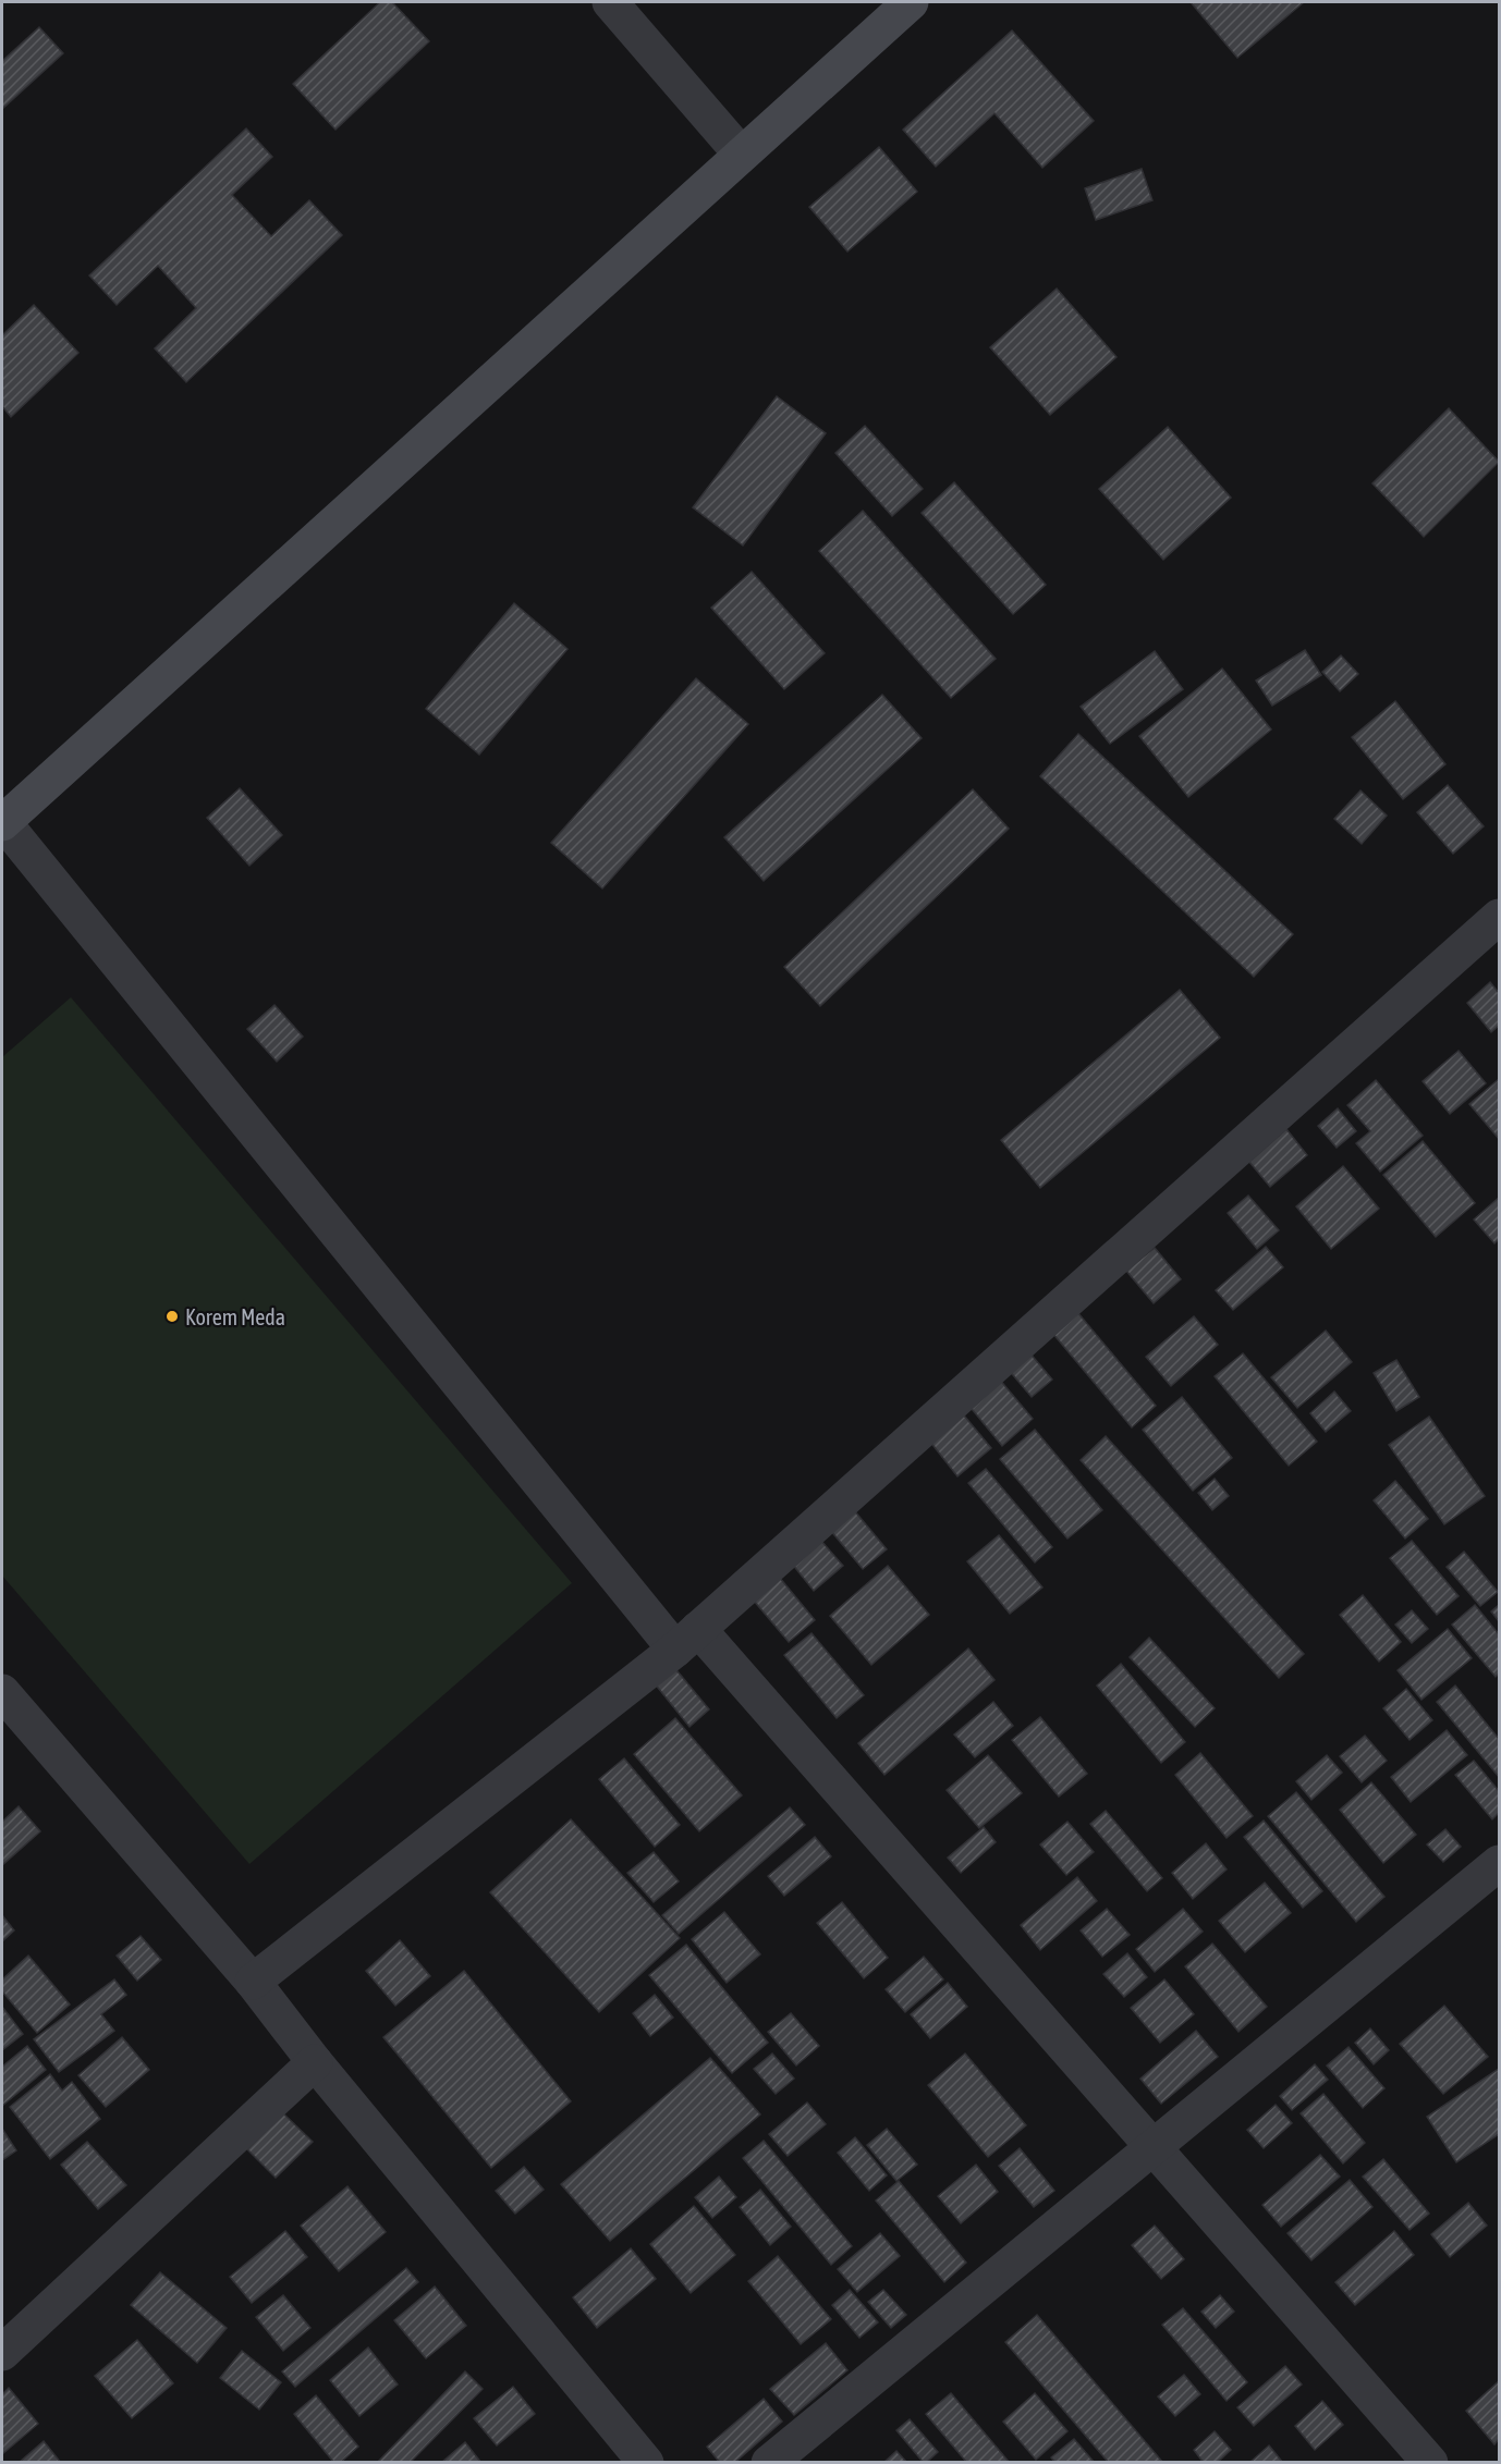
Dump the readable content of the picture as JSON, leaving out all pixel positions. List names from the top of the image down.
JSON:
{
  "places": ["Korem Meda"]
}
